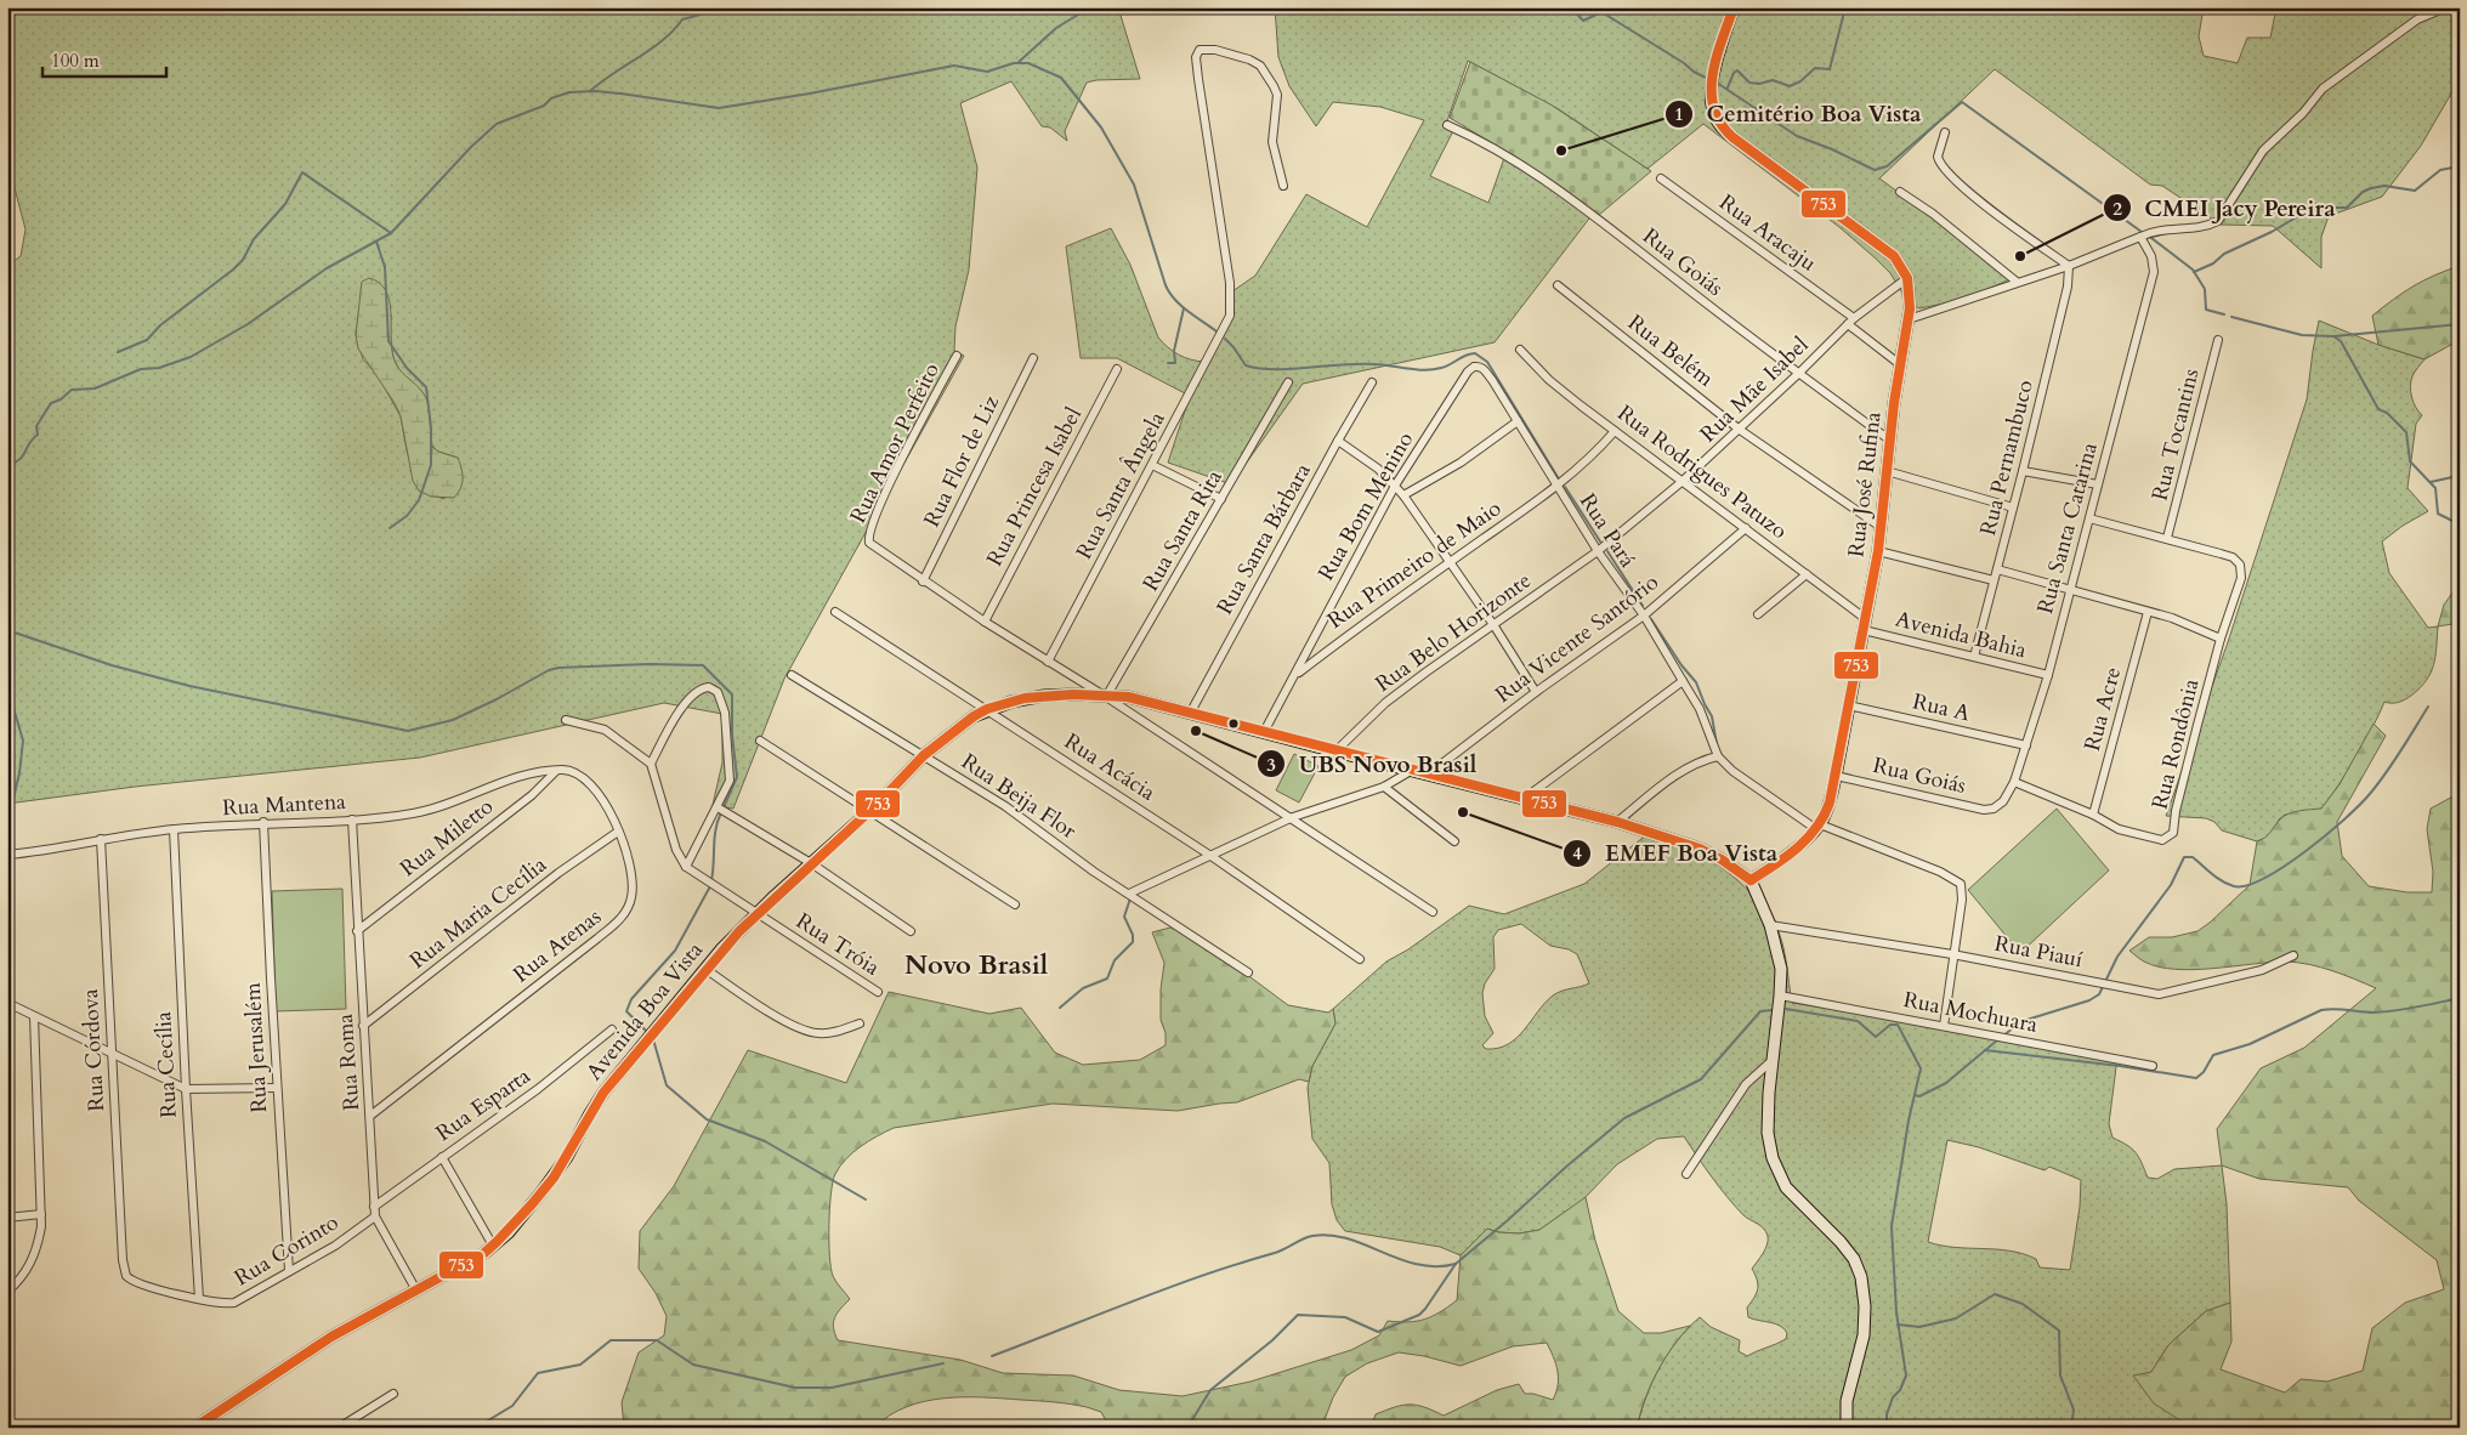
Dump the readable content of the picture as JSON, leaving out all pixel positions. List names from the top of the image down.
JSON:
{
  "streets": {
    "street": [
      "Rua Aracaju",
      "Rua Goiás",
      "Rua Belém",
      "Rua Mãe Isabel",
      "Rua Tocantins",
      "Rua Amor Perfeito",
      "Rua Pernambuco",
      "Rua Flor de Liz",
      "Rua Rodrigues Patuzo",
      "Rua José Rufina",
      "Rua Santa Ângela",
      "Rua Princesa Isabel",
      "Rua Bom Menino",
      "Rua Santa Catarina",
      "Rua Santa Rita",
      "Rua Pará",
      "Rua Santa Bárbara",
      "Rua Primeiro de Maio",
      "Rua Belo Horizonte",
      "Avenida Bahia",
      "Rua Vicente Santório",
      "Rua A",
      "Rua Acre",
      "Rua Rondônia",
      "Rua Acácia",
      "Rua Beija Flor",
      "Rua Mantena",
      "Rua Miletto",
      "Rua Maria Cecília",
      "Rua Tróia",
      "Rua Atenas",
      "Rua Piauí",
      "Avenida Boa Vista",
      "Rua Mochuara",
      "Rua Jerusalém",
      "Rua Córdova",
      "Rua Roma",
      "Rua Cecília",
      "Rua Esparta",
      "Rua Corinto"
    ]
  },
  "crossings": [
    ["Rua Aracaju", "Rua Mãe Isabel"],
    ["Rua Goiás", "Rua Mãe Isabel"],
    ["Rua Goiás", "Rua José Rufina"],
    ["Rua Goiás", "Rua Santa Catarina"],
    ["Rua Belém", "Rua Mãe Isabel"],
    ["Rua Belém", "Rua José Rufina"],
    ["Rua Mãe Isabel", "Rua Rodrigues Patuzo"],
    ["Rua Mãe Isabel", "Rua José Rufina"],
    ["Rua Mãe Isabel", "Rua Pará"],
    ["Rua Mãe Isabel", "Rua Belo Horizonte"],
    ["Rua Tocantins", "Rua Rondônia"],
    ["Rua Amor Perfeito", "Rua Flor de Liz"],
    ["Rua Pernambuco", "Avenida Bahia"],
    ["Rua Rodrigues Patuzo", "Rua José Rufina"],
    ["Rua Rodrigues Patuzo", "Rua Primeiro de Maio"],
    ["Rua Rodrigues Patuzo", "Avenida Bahia"],
    ["Rua Rodrigues Patuzo", "Rua Vicente Santório"],
    ["Rua José Rufina", "Avenida Bahia"],
    ["Rua José Rufina", "Rua A"],
    ["Rua Bom Menino", "Rua Pará"],
    ["Rua Bom Menino", "Rua Primeiro de Maio"],
    ["Rua Bom Menino", "Avenida Boa Vista"],
    ["Rua Santa Catarina", "Avenida Bahia"],
    ["Rua Santa Catarina", "Rua A"],
    ["Rua Santa Catarina", "Rua Rondônia"],
    ["Rua Santa Rita", "Avenida Boa Vista"],
    ["Rua Pará", "Rua Primeiro de Maio"],
    ["Rua Pará", "Rua Belo Horizonte"],
    ["Rua Pará", "Rua Vicente Santório"],
    ["Rua Santa Bárbara", "Avenida Boa Vista"],
    ["Rua Belo Horizonte", "Avenida Boa Vista"],
    ["Rua Vicente Santório", "Avenida Boa Vista"],
    ["Rua Acre", "Rua Rondônia"],
    ["Rua Acácia", "Avenida Boa Vista"],
    ["Rua Beija Flor", "Avenida Boa Vista"],
    ["Rua Mantena", "Rua Miletto"],
    ["Rua Mantena", "Rua Atenas"],
    ["Rua Mantena", "Rua Jerusalém"],
    ["Rua Mantena", "Rua Córdova"],
    ["Rua Mantena", "Rua Roma"],
    ["Rua Mantena", "Rua Cecília"],
    ["Rua Miletto", "Rua Atenas"],
    ["Rua Miletto", "Rua Roma"],
    ["Rua Maria Cecília", "Rua Atenas"],
    ["Rua Maria Cecília", "Rua Roma"],
    ["Rua Tróia", "Avenida Boa Vista"],
    ["Rua Atenas", "Rua Roma"],
    ["Avenida Boa Vista", "Rua Roma"],
    ["Rua Jerusalém", "Rua Corinto"],
    ["Rua Córdova", "Rua Corinto"],
    ["Rua Roma", "Rua Esparta"],
    ["Rua Roma", "Rua Corinto"],
    ["Rua Cecília", "Rua Corinto"]
  ],
  "districts": ["Novo Brasil"],
  "places": [
    "Cemitério Boa Vista",
    "CMEI Jacy Pereira",
    "UBS Novo Brasil",
    "EMEF Boa Vista"
  ],
  "lines": ["transit line 753"],
  "scale_bar": "100 m"
}
